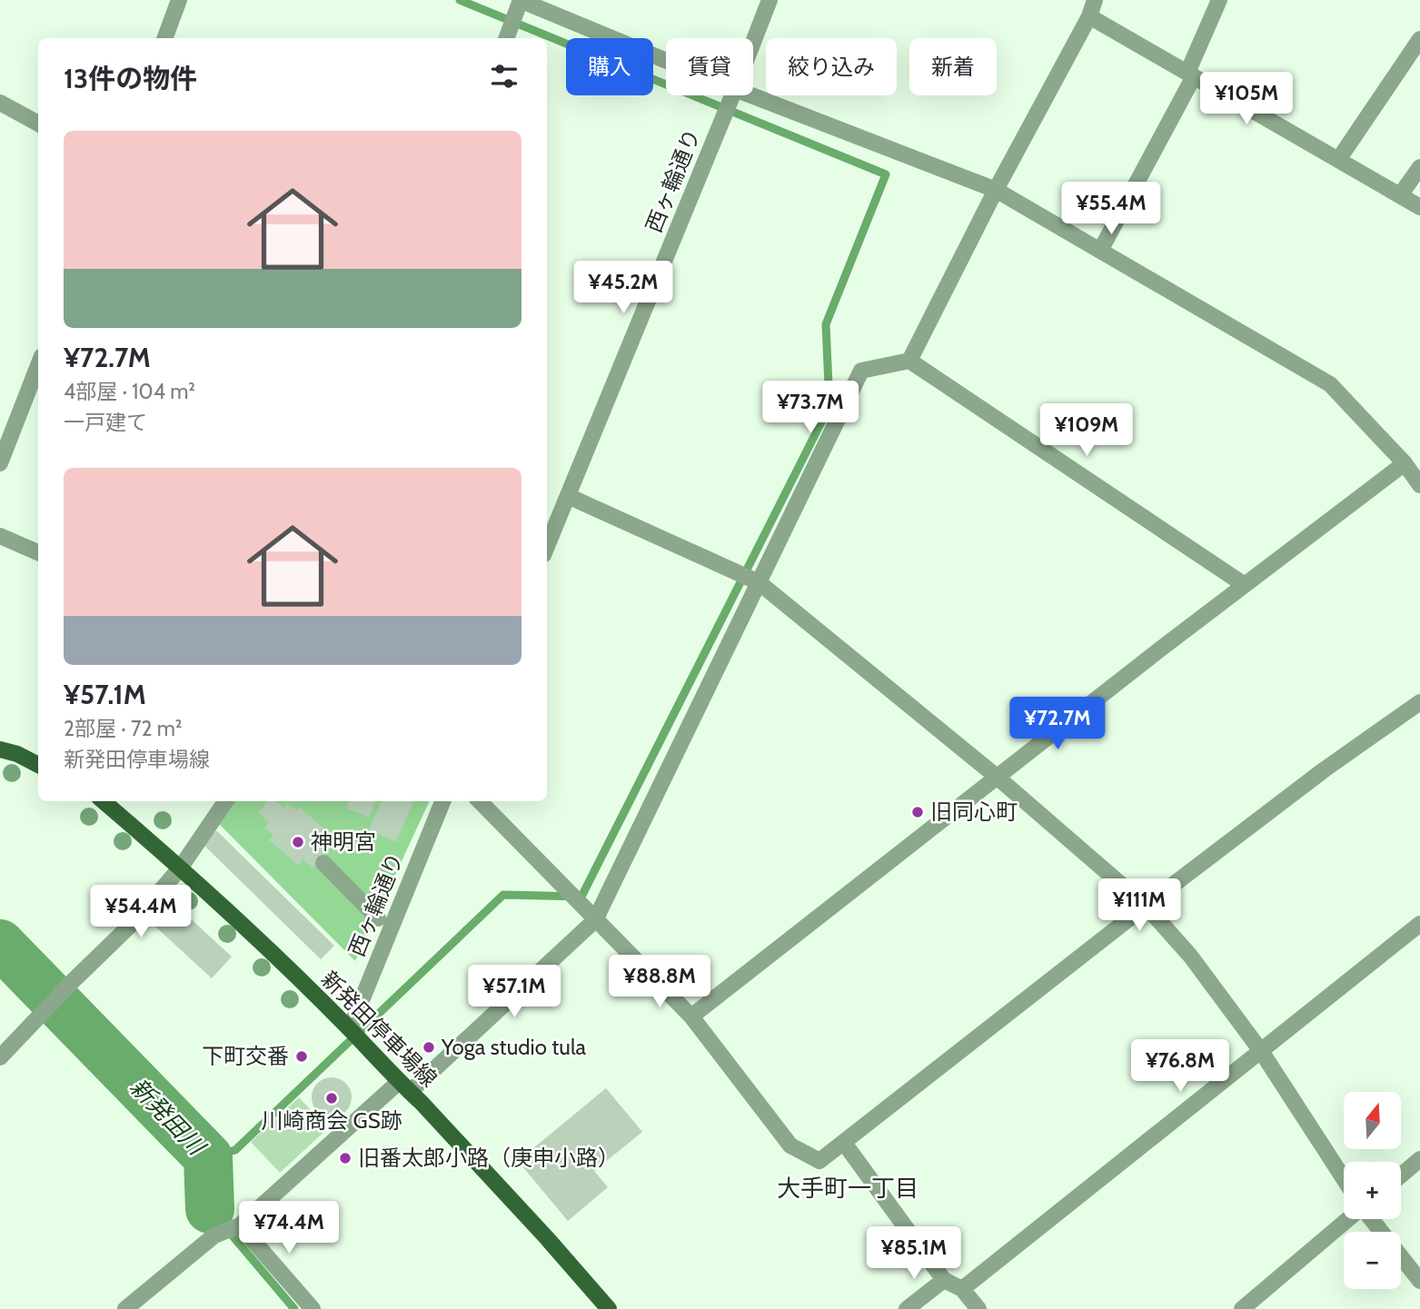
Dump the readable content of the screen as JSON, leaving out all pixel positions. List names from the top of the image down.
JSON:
{
  "streets": {
    "main road": ["新発田停車場線"],
    "street": ["西ヶ輪通り"]
  },
  "crossings": [
    ["西ヶ輪通り", "新発田停車場線"]
  ],
  "districts": ["大手町一丁目"],
  "water": ["新発田川"],
  "places": [
    "旧同心町",
    "神明宮",
    "Yoga studio tula",
    "下町交番",
    "川崎商会 GS跡",
    "旧番太郎小路（庚申小路）"
  ],
  "north": "top",
  "page": {
    "chip": [
      "購入",
      "賃貸",
      "絞り込み",
      "新着"
    ],
    "heading": "13件の物件",
    "price": [
      "¥105M",
      "¥55.4M",
      "¥45.2M",
      "¥73.7M",
      "¥109M",
      "¥72.7M",
      "¥111M",
      "¥54.4M",
      "¥88.8M",
      "¥57.1M",
      "¥76.8M",
      "¥74.4M",
      "¥85.1M"
    ],
    "list": [
      {
        "name": "¥72.7M",
        "note": "4部屋 · 104 m² · 一戸建て"
      },
      {
        "name": "¥57.1M",
        "note": "2部屋 · 72 m² · 新発田停車場線"
      }
    ],
    "map_buttons": ["+", "−"]
  }
}
